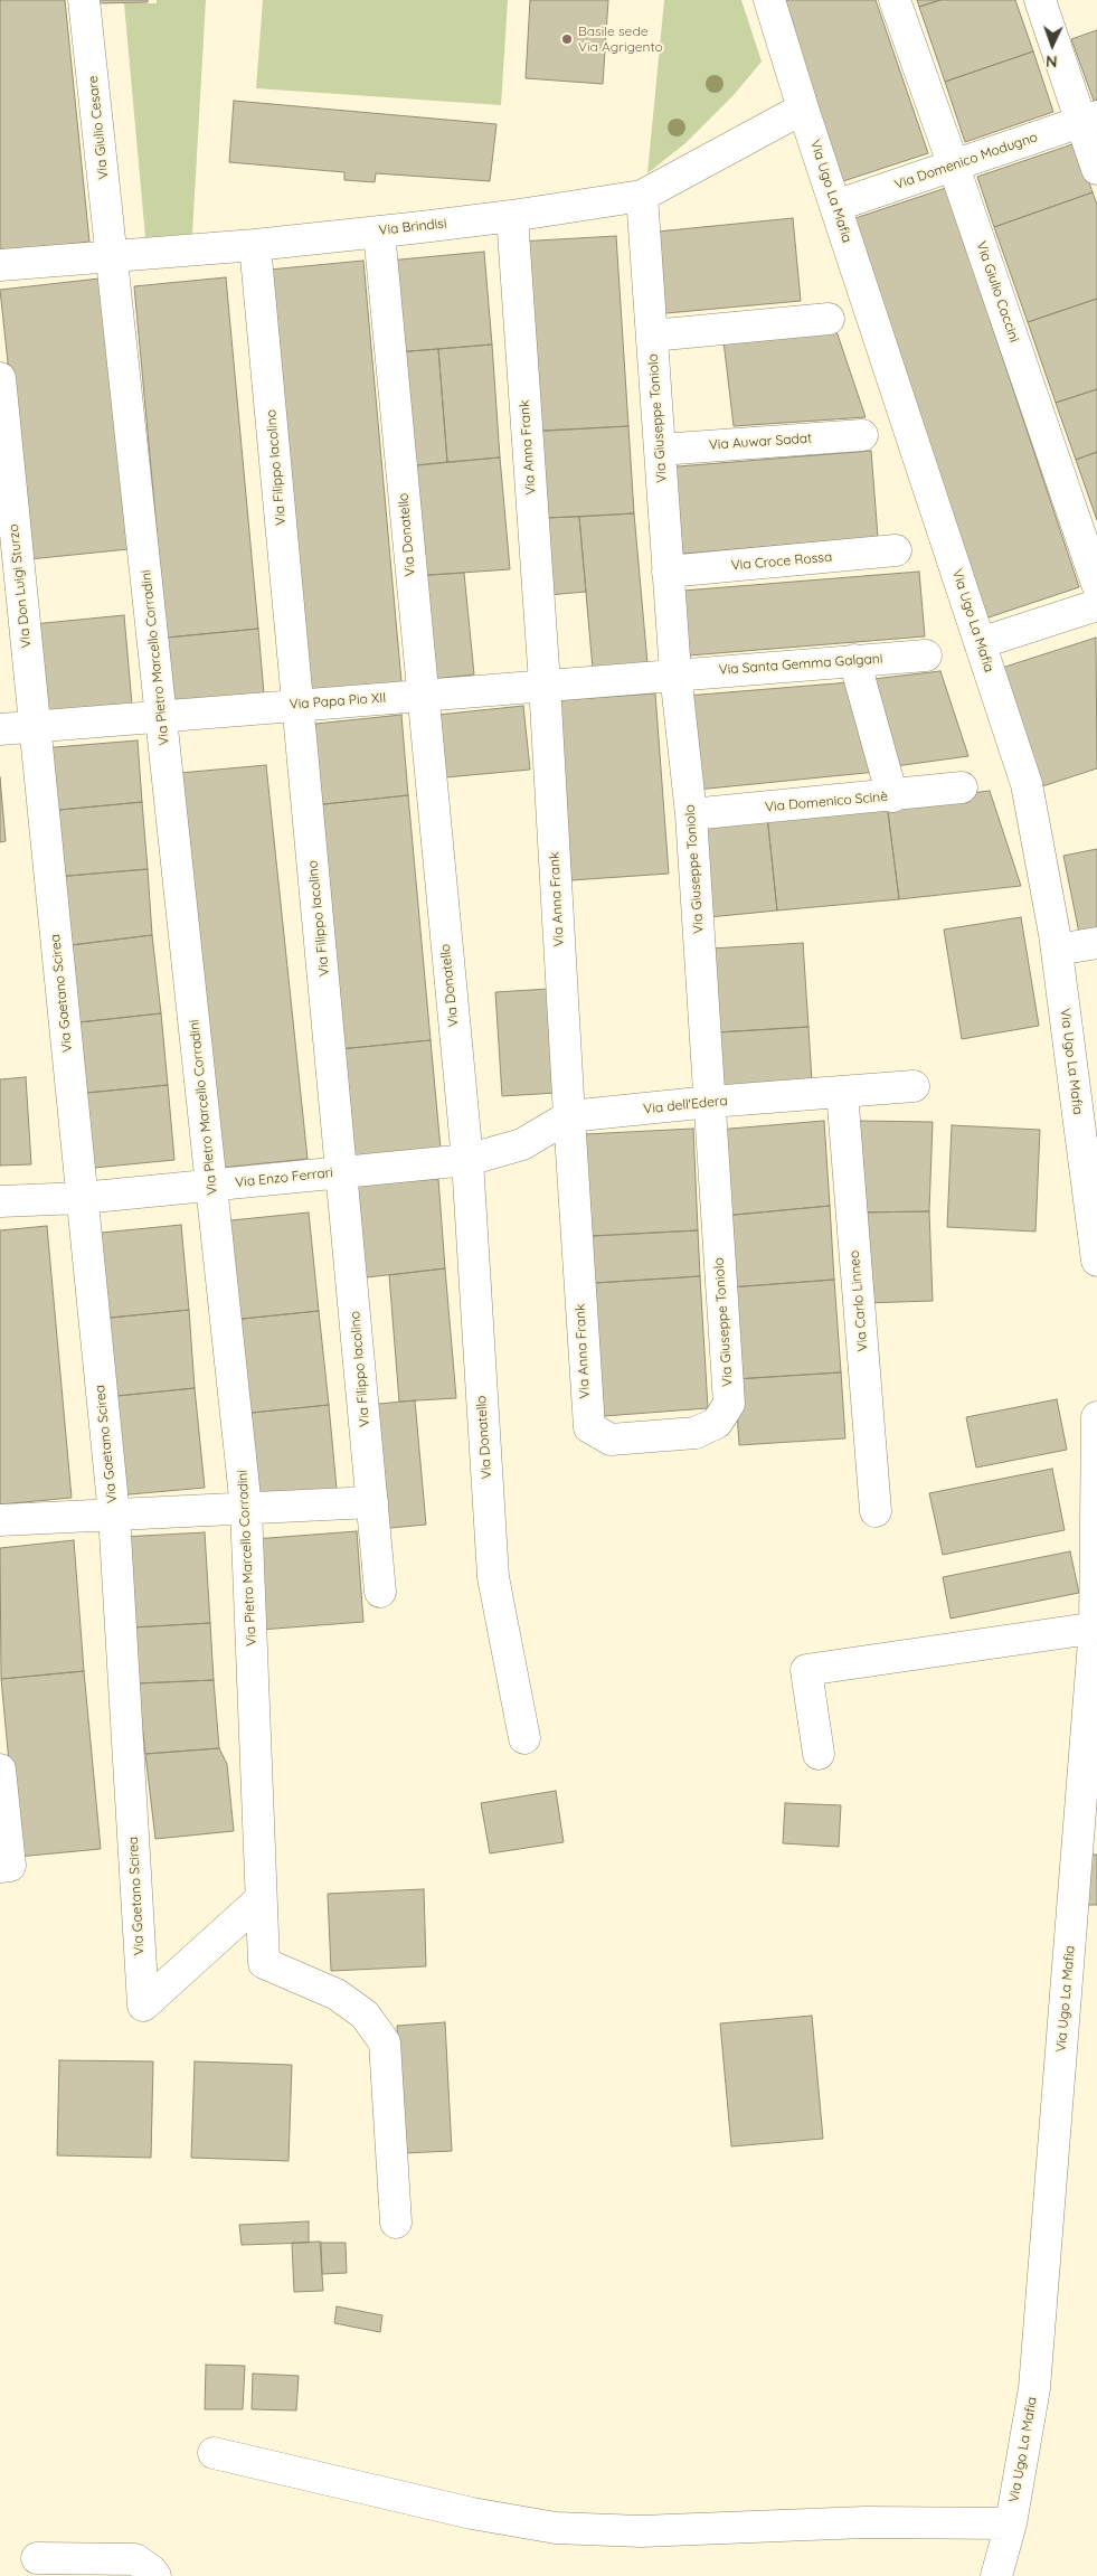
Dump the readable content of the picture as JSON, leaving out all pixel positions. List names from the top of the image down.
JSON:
{
  "streets": {
    "street": [
      "Via Giulio Cesare",
      "Via Domenico Modugno",
      "Via Ugo La Mafia",
      "Via Brindisi",
      "Via Giulio Caccini",
      "Via Giuseppe Toniolo",
      "Via Auwar Sadat",
      "Via Anna Frank",
      "Via Filippo Iacolino",
      "Via Donatello",
      "Via Croce Rossa",
      "Via Don Luigi Sturzo",
      "Via Pietro Marcello Corradini",
      "Via Santa Gemma Galgani",
      "Via Papa Pio XII",
      "Via Domenico Scinè",
      "Via Gaetano Scirea",
      "Via dell'Edera",
      "Via Enzo Ferrari",
      "Via Carlo Linneo"
    ]
  },
  "crossings": [
    ["Via Giulio Cesare", "Via Brindisi"],
    ["Via Giulio Cesare", "Via Pietro Marcello Corradini"],
    ["Via Domenico Modugno", "Via Ugo La Mafia"],
    ["Via Domenico Modugno", "Via Giulio Caccini"],
    ["Via Ugo La Mafia", "Via Brindisi"],
    ["Via Brindisi", "Via Giuseppe Toniolo"],
    ["Via Brindisi", "Via Anna Frank"],
    ["Via Brindisi", "Via Filippo Iacolino"],
    ["Via Brindisi", "Via Donatello"],
    ["Via Brindisi", "Via Pietro Marcello Corradini"],
    ["Via Giuseppe Toniolo", "Via Auwar Sadat"],
    ["Via Giuseppe Toniolo", "Via Anna Frank"],
    ["Via Giuseppe Toniolo", "Via Croce Rossa"],
    ["Via Giuseppe Toniolo", "Via Santa Gemma Galgani"],
    ["Via Giuseppe Toniolo", "Via Papa Pio XII"],
    ["Via Giuseppe Toniolo", "Via Domenico Scinè"],
    ["Via Giuseppe Toniolo", "Via dell'Edera"],
    ["Via Anna Frank", "Via Papa Pio XII"],
    ["Via Anna Frank", "Via dell'Edera"],
    ["Via Filippo Iacolino", "Via Papa Pio XII"],
    ["Via Filippo Iacolino", "Via Enzo Ferrari"],
    ["Via Donatello", "Via Papa Pio XII"],
    ["Via Donatello", "Via dell'Edera"],
    ["Via Donatello", "Via Enzo Ferrari"],
    ["Via Don Luigi Sturzo", "Via Papa Pio XII"],
    ["Via Don Luigi Sturzo", "Via Gaetano Scirea"],
    ["Via Pietro Marcello Corradini", "Via Papa Pio XII"],
    ["Via Pietro Marcello Corradini", "Via Gaetano Scirea"],
    ["Via Pietro Marcello Corradini", "Via Enzo Ferrari"],
    ["Via Santa Gemma Galgani", "Via Papa Pio XII"],
    ["Via Papa Pio XII", "Via Gaetano Scirea"],
    ["Via Gaetano Scirea", "Via Enzo Ferrari"],
    ["Via dell'Edera", "Via Enzo Ferrari"],
    ["Via dell'Edera", "Via Carlo Linneo"]
  ],
  "places": ["Basile sede Via Agrigento"],
  "north": "bottom"
}
